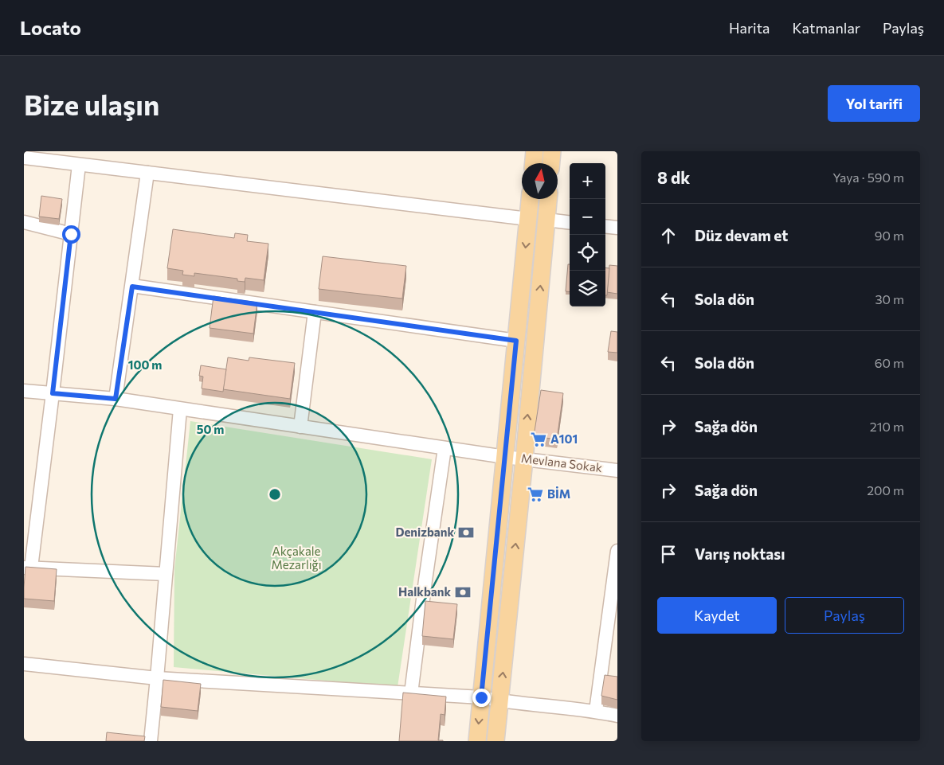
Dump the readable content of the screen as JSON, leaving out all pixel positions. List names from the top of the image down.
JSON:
{
  "streets": {
    "street": ["Mevlana Sokak"]
  },
  "parks": ["Akçakale Mezarlığı"],
  "places": {
    "supermarket": ["A101", "BİM"],
    "bank": ["Denizbank", "Halkbank"]
  },
  "north": "top",
  "page": {
    "header": "Locato",
    "nav": ["Harita", "Katmanlar", "Paylaş"],
    "buttons": [
      "Yol tarifi",
      ["Kaydet", "Paylaş"]
    ],
    "title": "Bize ulaşın",
    "heading": ["8 dk", "Yaya · 590 m"],
    "map_buttons": ["+", "−"],
    "list": [
      ["Düz devam et", "90 m"],
      ["Sola dön", "30 m"],
      ["Sola dön", "60 m"],
      ["Sağa dön", "210 m"],
      ["Sağa dön", "200 m"],
      "Varış noktası"
    ]
  },
  "rings": ["100 m", "50 m"]
}
